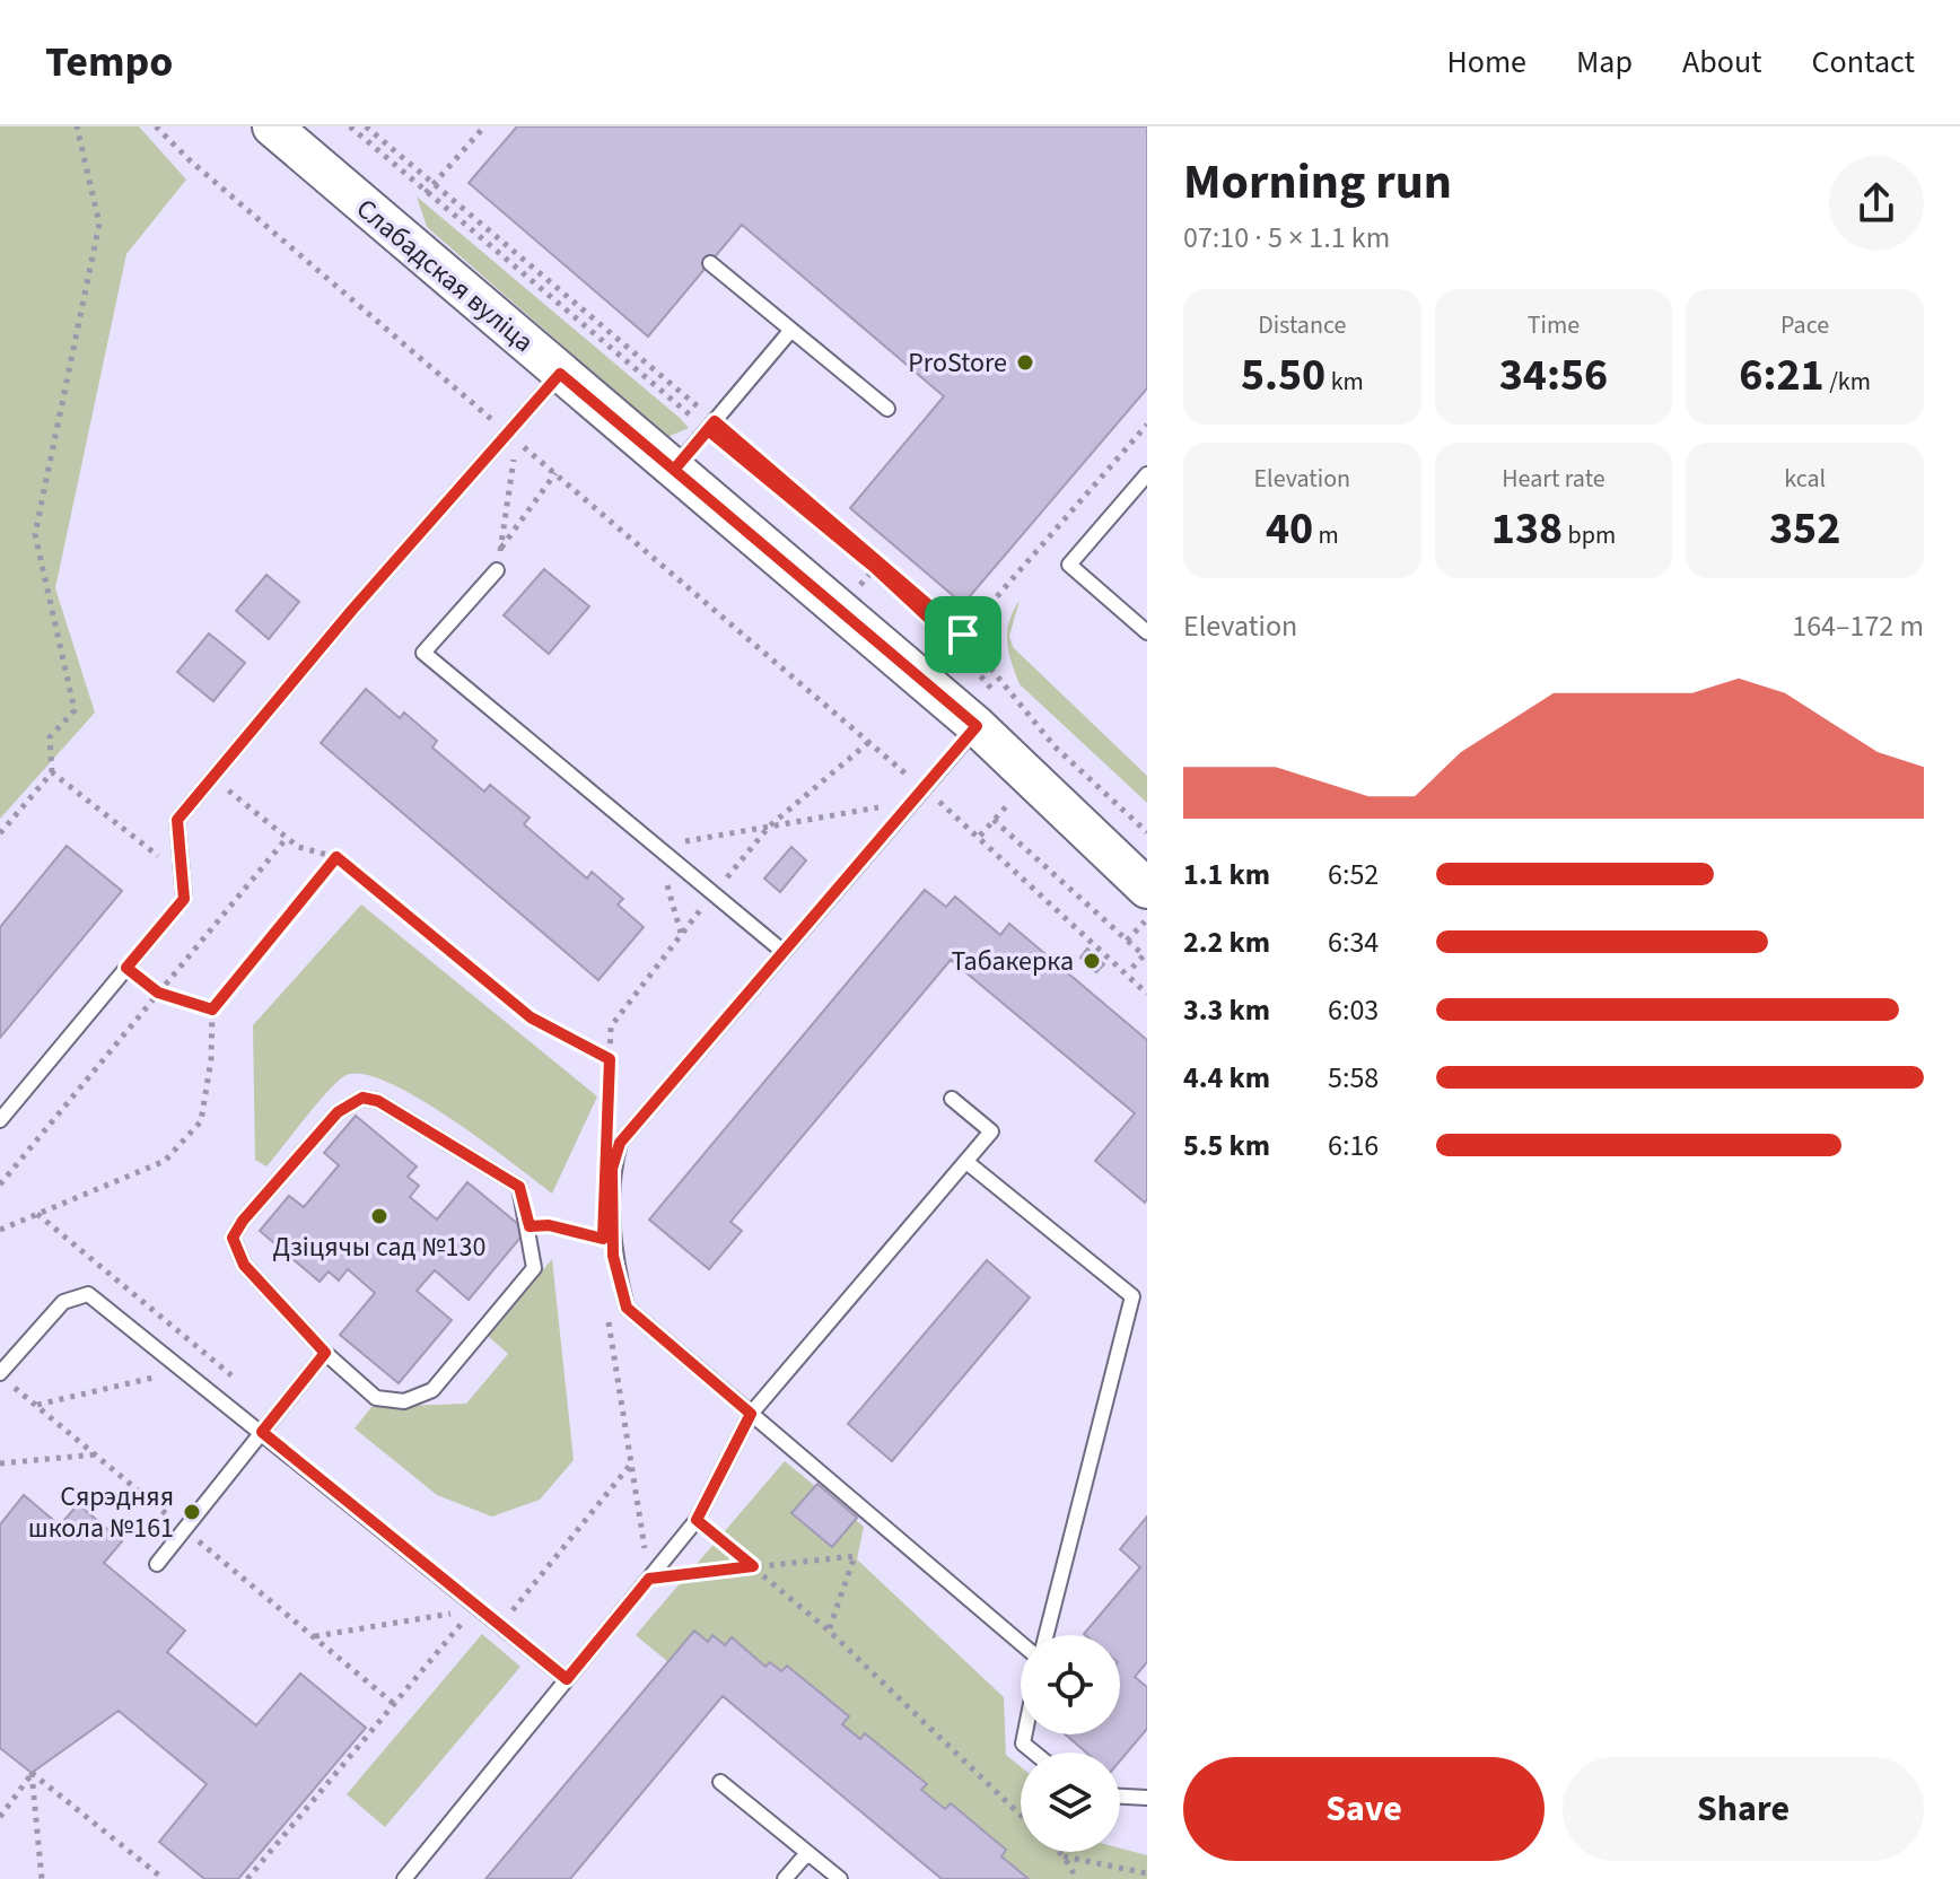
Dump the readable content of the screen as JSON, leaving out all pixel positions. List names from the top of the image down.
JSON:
{
  "streets": {
    "main road": ["Слабадская вуліца"]
  },
  "places": [
    "ProStore",
    "Табакерка",
    "Дзіцячы сад №130",
    "Сярэдняя школа №161"
  ],
  "page": {
    "header": "Tempo",
    "nav": [
      "Home",
      "Map",
      "About",
      "Contact"
    ],
    "heading": ["Morning run", "07:10 · 5 × 1.1 km"],
    "stats": [
      ["Distance", "5.50 km"],
      ["Time", "34:56"],
      ["Pace", "6:21 /km"],
      ["Elevation", "40 m"],
      ["Heart rate", "138 bpm"],
      ["kcal", "352"]
    ],
    "chart": ["Elevation", "164–172 m"],
    "list": [
      {
        "name": "1.1 km",
        "note": "6:52"
      },
      {
        "name": "2.2 km",
        "note": "6:34"
      },
      {
        "name": "3.3 km",
        "note": "6:03"
      },
      {
        "name": "4.4 km",
        "note": "5:58"
      },
      {
        "name": "5.5 km",
        "note": "6:16"
      }
    ],
    "buttons": ["Save", "Share"]
  }
}
